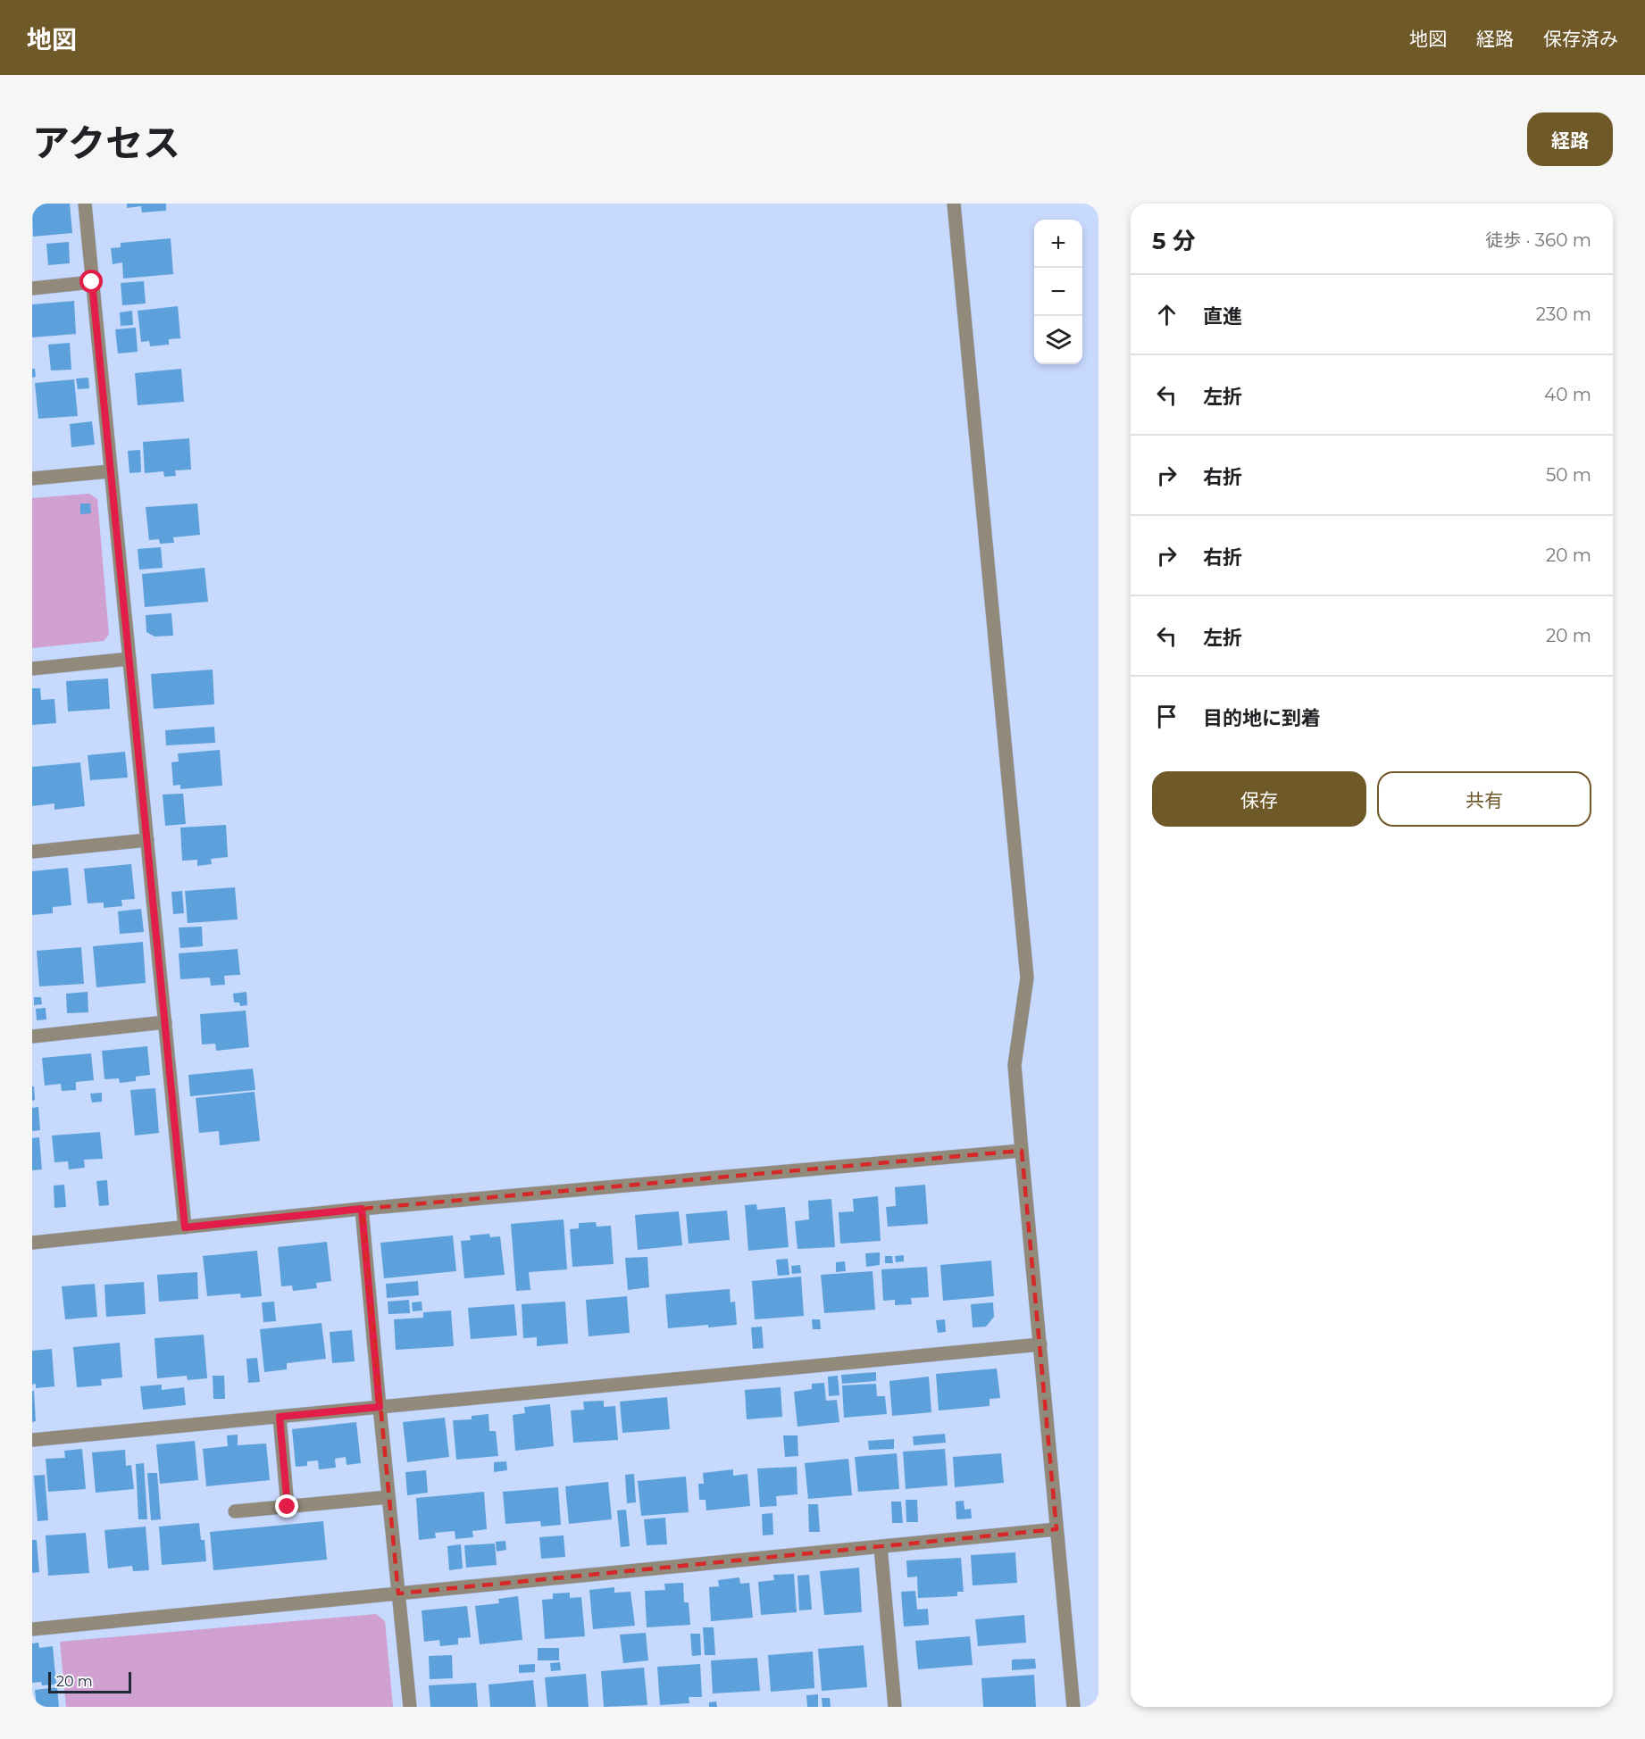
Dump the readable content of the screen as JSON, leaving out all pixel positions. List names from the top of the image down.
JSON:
{
  "scale_bar": "20 m",
  "page": {
    "header": "地図",
    "nav": ["地図", "経路", "保存済み"],
    "title": "アクセス",
    "buttons": [
      "経路",
      ["保存", "共有"]
    ],
    "heading": ["5 分", "徒歩 · 360 m"],
    "map_buttons": ["+", "−"],
    "list": [
      ["直進", "230 m"],
      ["左折", "40 m"],
      ["右折", "50 m"],
      ["右折", "20 m"],
      ["左折", "20 m"],
      "目的地に到着"
    ],
    "scale": "20 m"
  }
}
